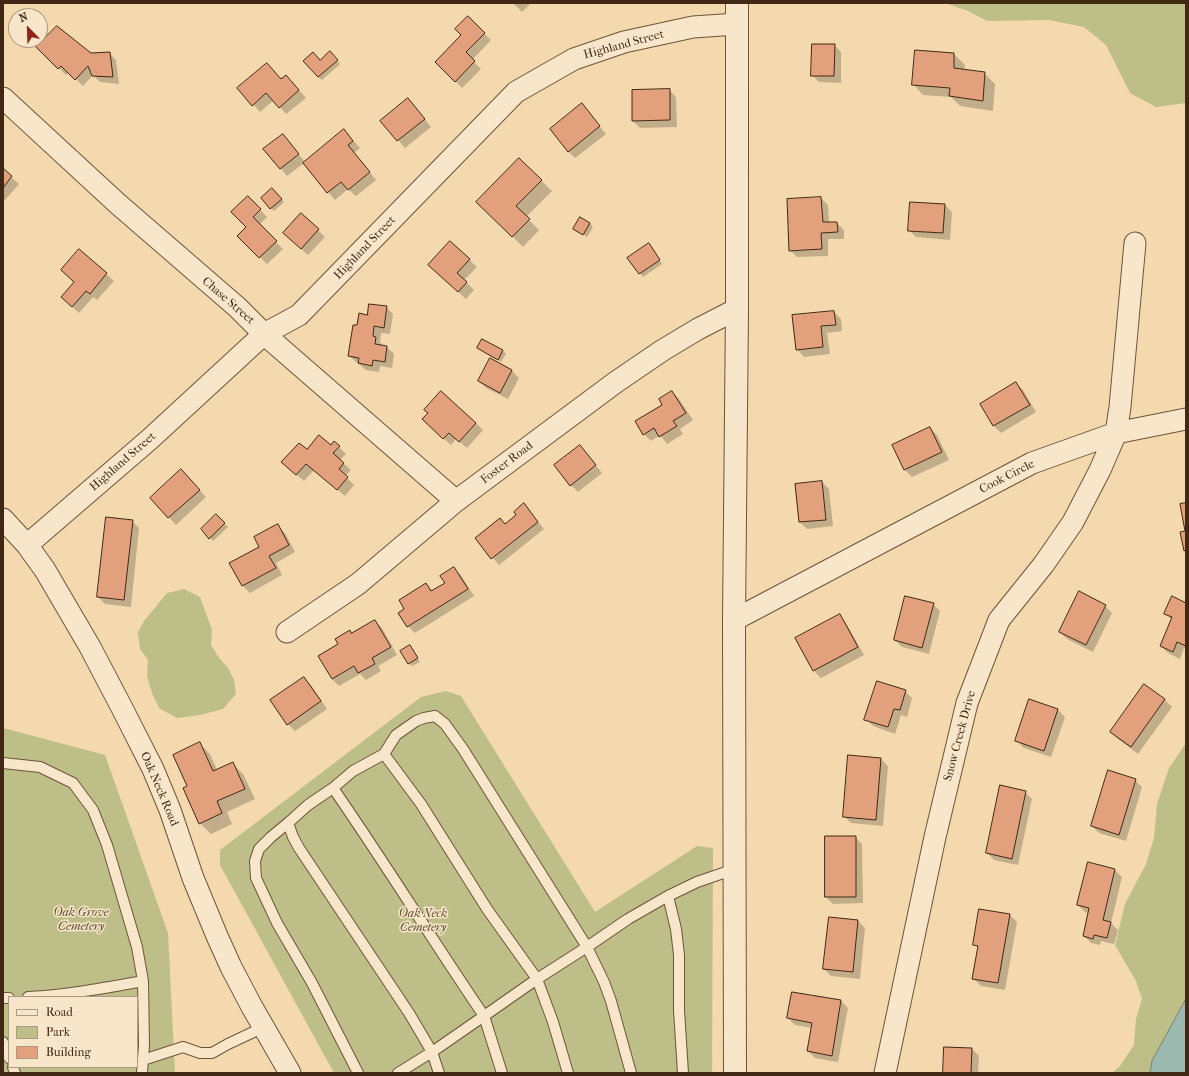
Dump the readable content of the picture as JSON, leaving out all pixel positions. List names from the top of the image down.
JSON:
{
  "streets": {
    "street": [
      "Highland Street",
      "Chase Street",
      "Foster Road",
      "Cook Circle",
      "Snow Creek Drive",
      "Oak Neck Road"
    ]
  },
  "crossings": [
    ["Highland Street", "Chase Street"],
    ["Highland Street", "Oak Neck Road"],
    ["Chase Street", "Foster Road"],
    ["Cook Circle", "Snow Creek Drive"]
  ],
  "parks": ["Oak Grove Cemetery", "Oak Neck Cemetery"],
  "legend": ["Road", "Park", "Building"],
  "north": "top left"
}
